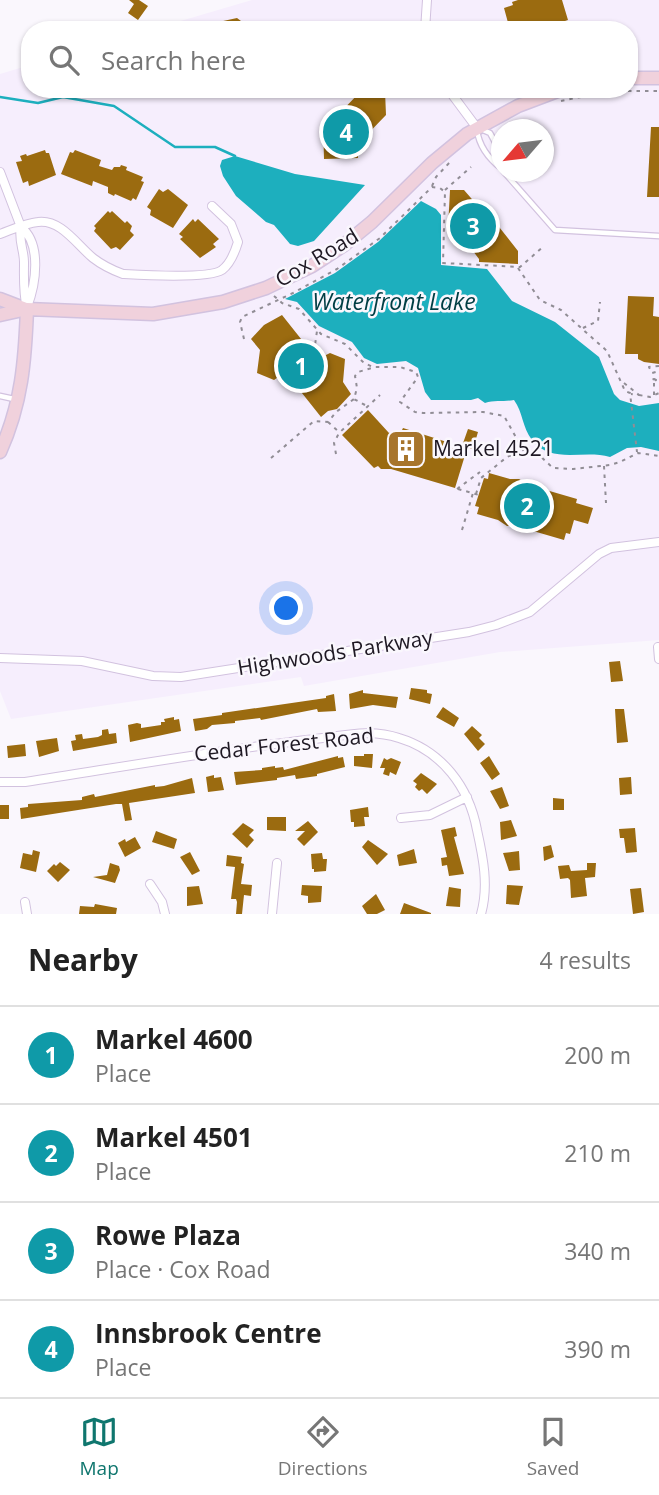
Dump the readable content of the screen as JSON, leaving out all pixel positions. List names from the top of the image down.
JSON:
{
  "streets": {
    "main road": ["Cox Road"],
    "street": ["Highwoods Parkway", "Cedar Forest Road"]
  },
  "water": ["Waterfront Lake"],
  "places": {
    "building": ["Markel 4521"]
  },
  "north": "bottom left",
  "page": {
    "search": "Search here",
    "pins": [
      "4",
      "3",
      "1",
      "2"
    ],
    "heading": ["Nearby", "4 results"],
    "list": [
      {
        "mark": "1",
        "name": "Markel 4600",
        "note": "Place",
        "value": "200 m"
      },
      {
        "mark": "2",
        "name": "Markel 4501",
        "note": "Place",
        "value": "210 m"
      },
      {
        "mark": "3",
        "name": "Rowe Plaza",
        "note": "Place · Cox Road",
        "value": "340 m"
      },
      {
        "mark": "4",
        "name": "Innsbrook Centre",
        "note": "Place",
        "value": "390 m"
      }
    ],
    "nav": ["Map", "Directions", "Saved"]
  }
}
